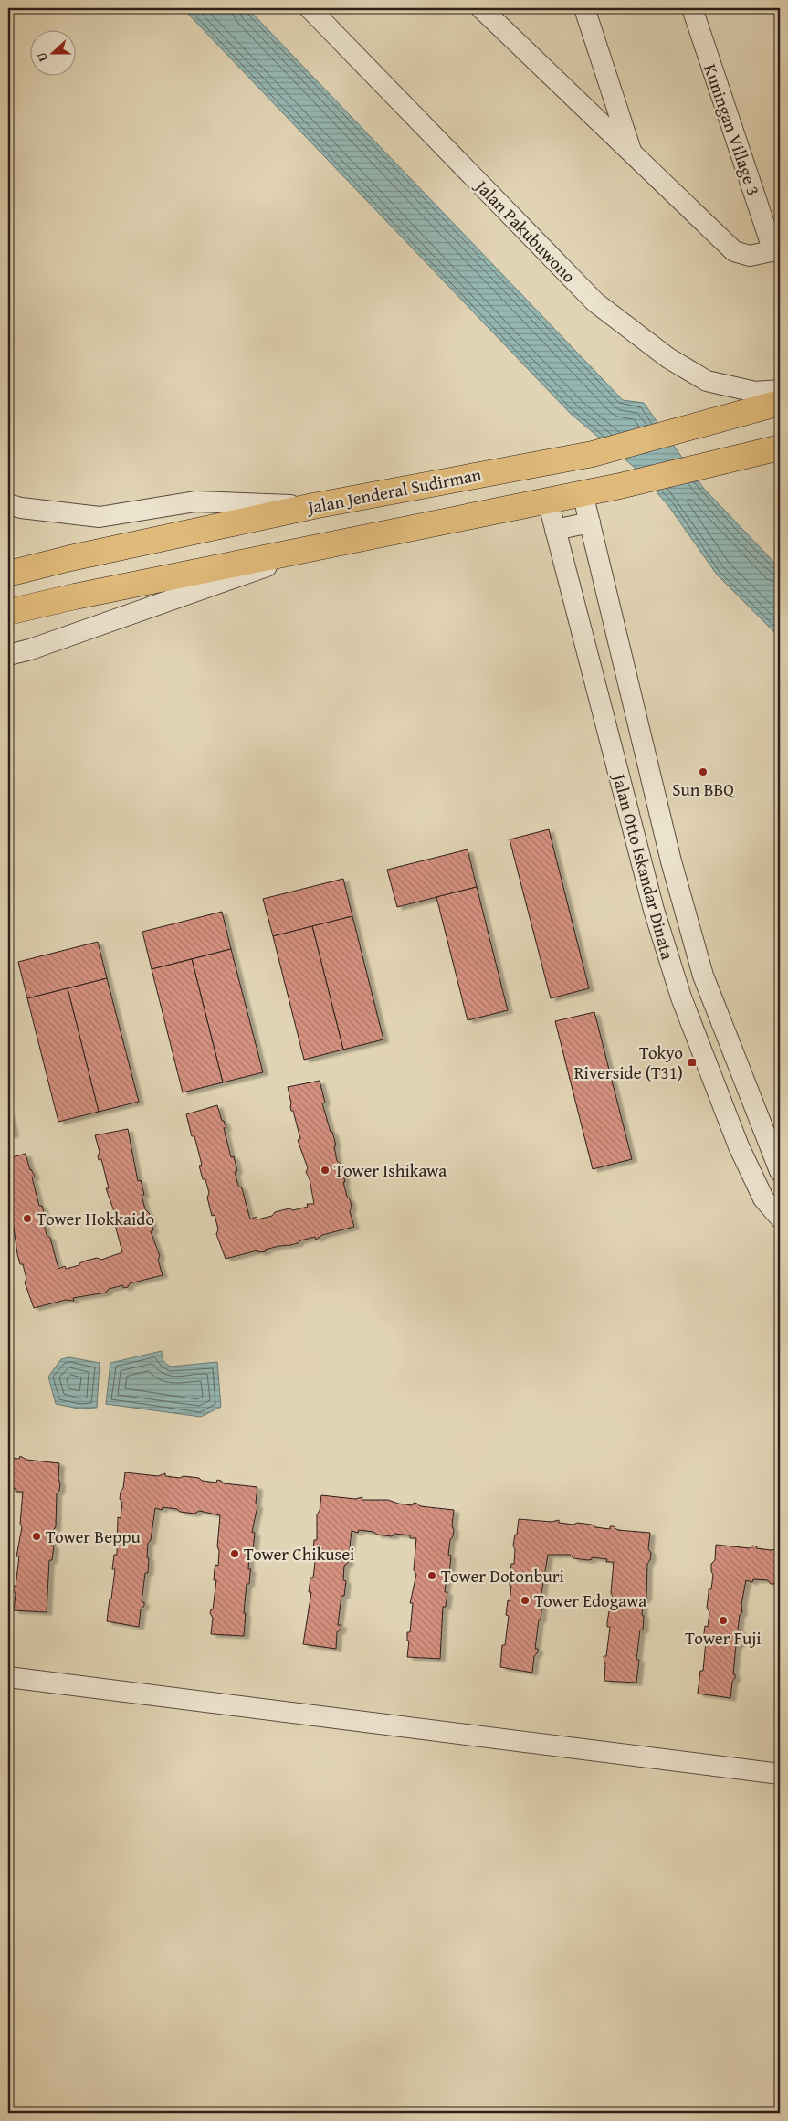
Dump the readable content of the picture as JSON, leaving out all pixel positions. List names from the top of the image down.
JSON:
{
  "streets": {
    "main road": ["Jalan Jenderal Sudirman"],
    "street": ["Kuningan Village 3", "Jalan Pakubuwono", "Jalan Otto Iskandar Dinata"]
  },
  "places": {
    "other": [
      "Sun BBQ",
      "Tower Ishikawa",
      "Tower Hokkaido",
      "Tower Beppu",
      "Tower Chikusei",
      "Tower Dotonburi",
      "Tower Edogawa",
      "Tower Fuji"
    ],
    "transit": ["Tokyo Riverside (T31)"]
  },
  "north": "left"
}
